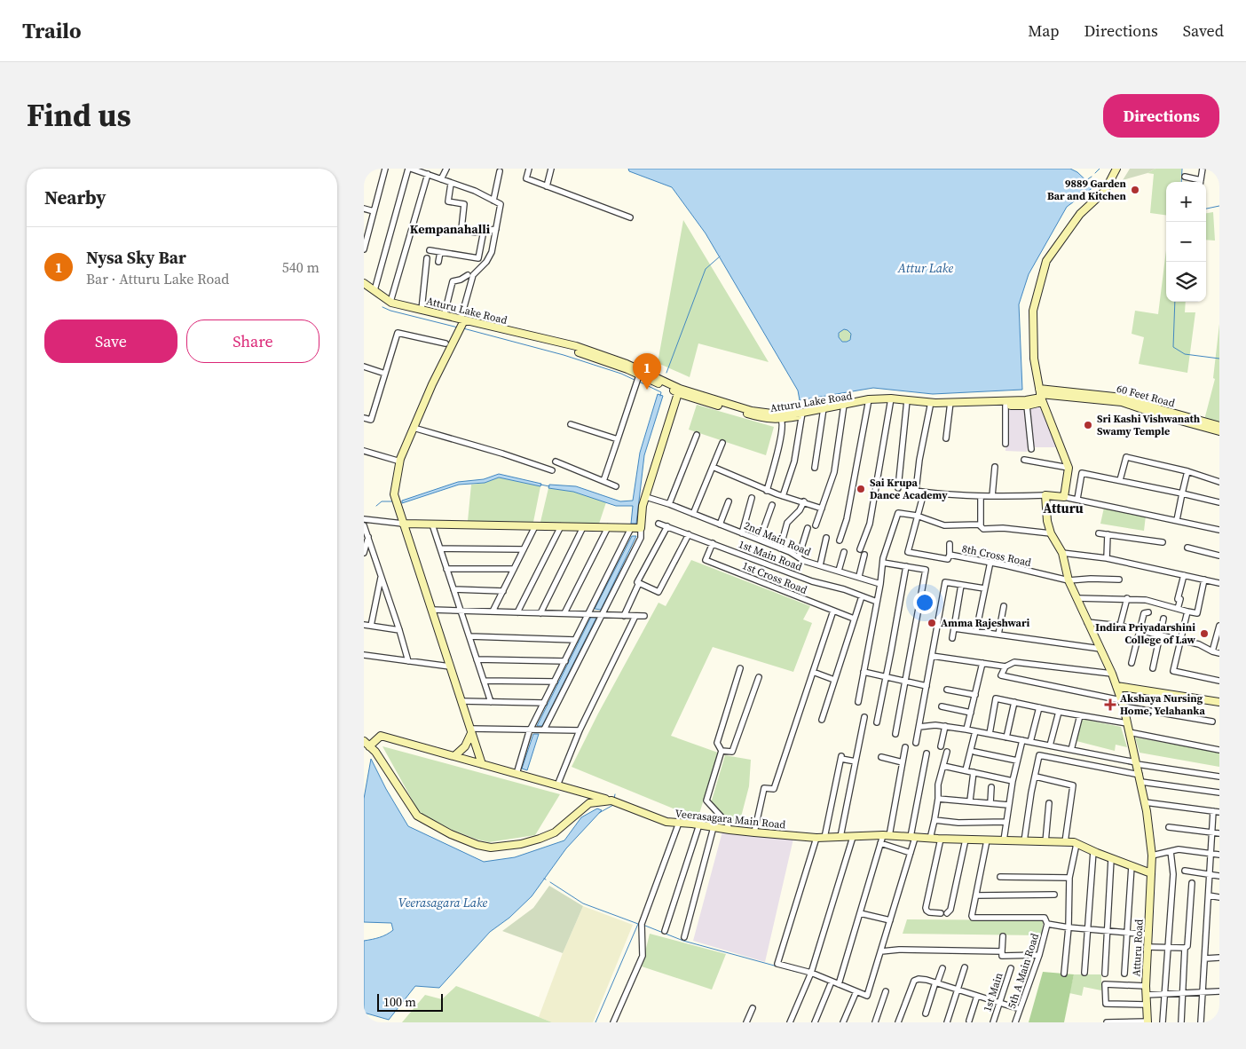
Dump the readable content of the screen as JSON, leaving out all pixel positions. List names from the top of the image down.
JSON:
{
  "streets": {
    "street": [
      "Atturu Lake Road",
      "60 Feet Road",
      "2nd Main Road",
      "1st Main Road",
      "8th Cross Road",
      "1st Cross Road",
      "Veerasagara Main Road",
      "Atturu Road",
      "5th A Main Road",
      "1st Main"
    ]
  },
  "crossings": [
    ["Atturu Lake Road", "60 Feet Road"],
    ["1st Main Road", "1st Cross Road"],
    ["8th Cross Road", "Atturu Road"],
    ["Veerasagara Main Road", "Atturu Road"]
  ],
  "districts": ["Kempanahalli", "Atturu"],
  "water": ["Attur Lake", "Veerasagara Lake"],
  "places": {
    "other": [
      "9889 Garden Bar and Kitchen",
      "Sri Kashi Vishwanath Swamy Temple",
      "Sai Krupa Dance Academy",
      "Amma Rajeshwari",
      "Indira Priyadarshini College of Law"
    ],
    "health": ["Akshaya Nursing Home, Yelahanka"]
  },
  "scale_bar": "100 m",
  "page": {
    "header": "Trailo",
    "nav": ["Map", "Directions", "Saved"],
    "title": "Find us",
    "buttons": [
      "Directions",
      ["Save", "Share"]
    ],
    "heading": "Nearby",
    "map_buttons": ["+", "−"],
    "list": [
      {
        "mark": "1",
        "name": "Nysa Sky Bar",
        "note": "Bar · Atturu Lake Road",
        "value": "540 m"
      }
    ],
    "pins": "1",
    "scale": "100 m"
  }
}
